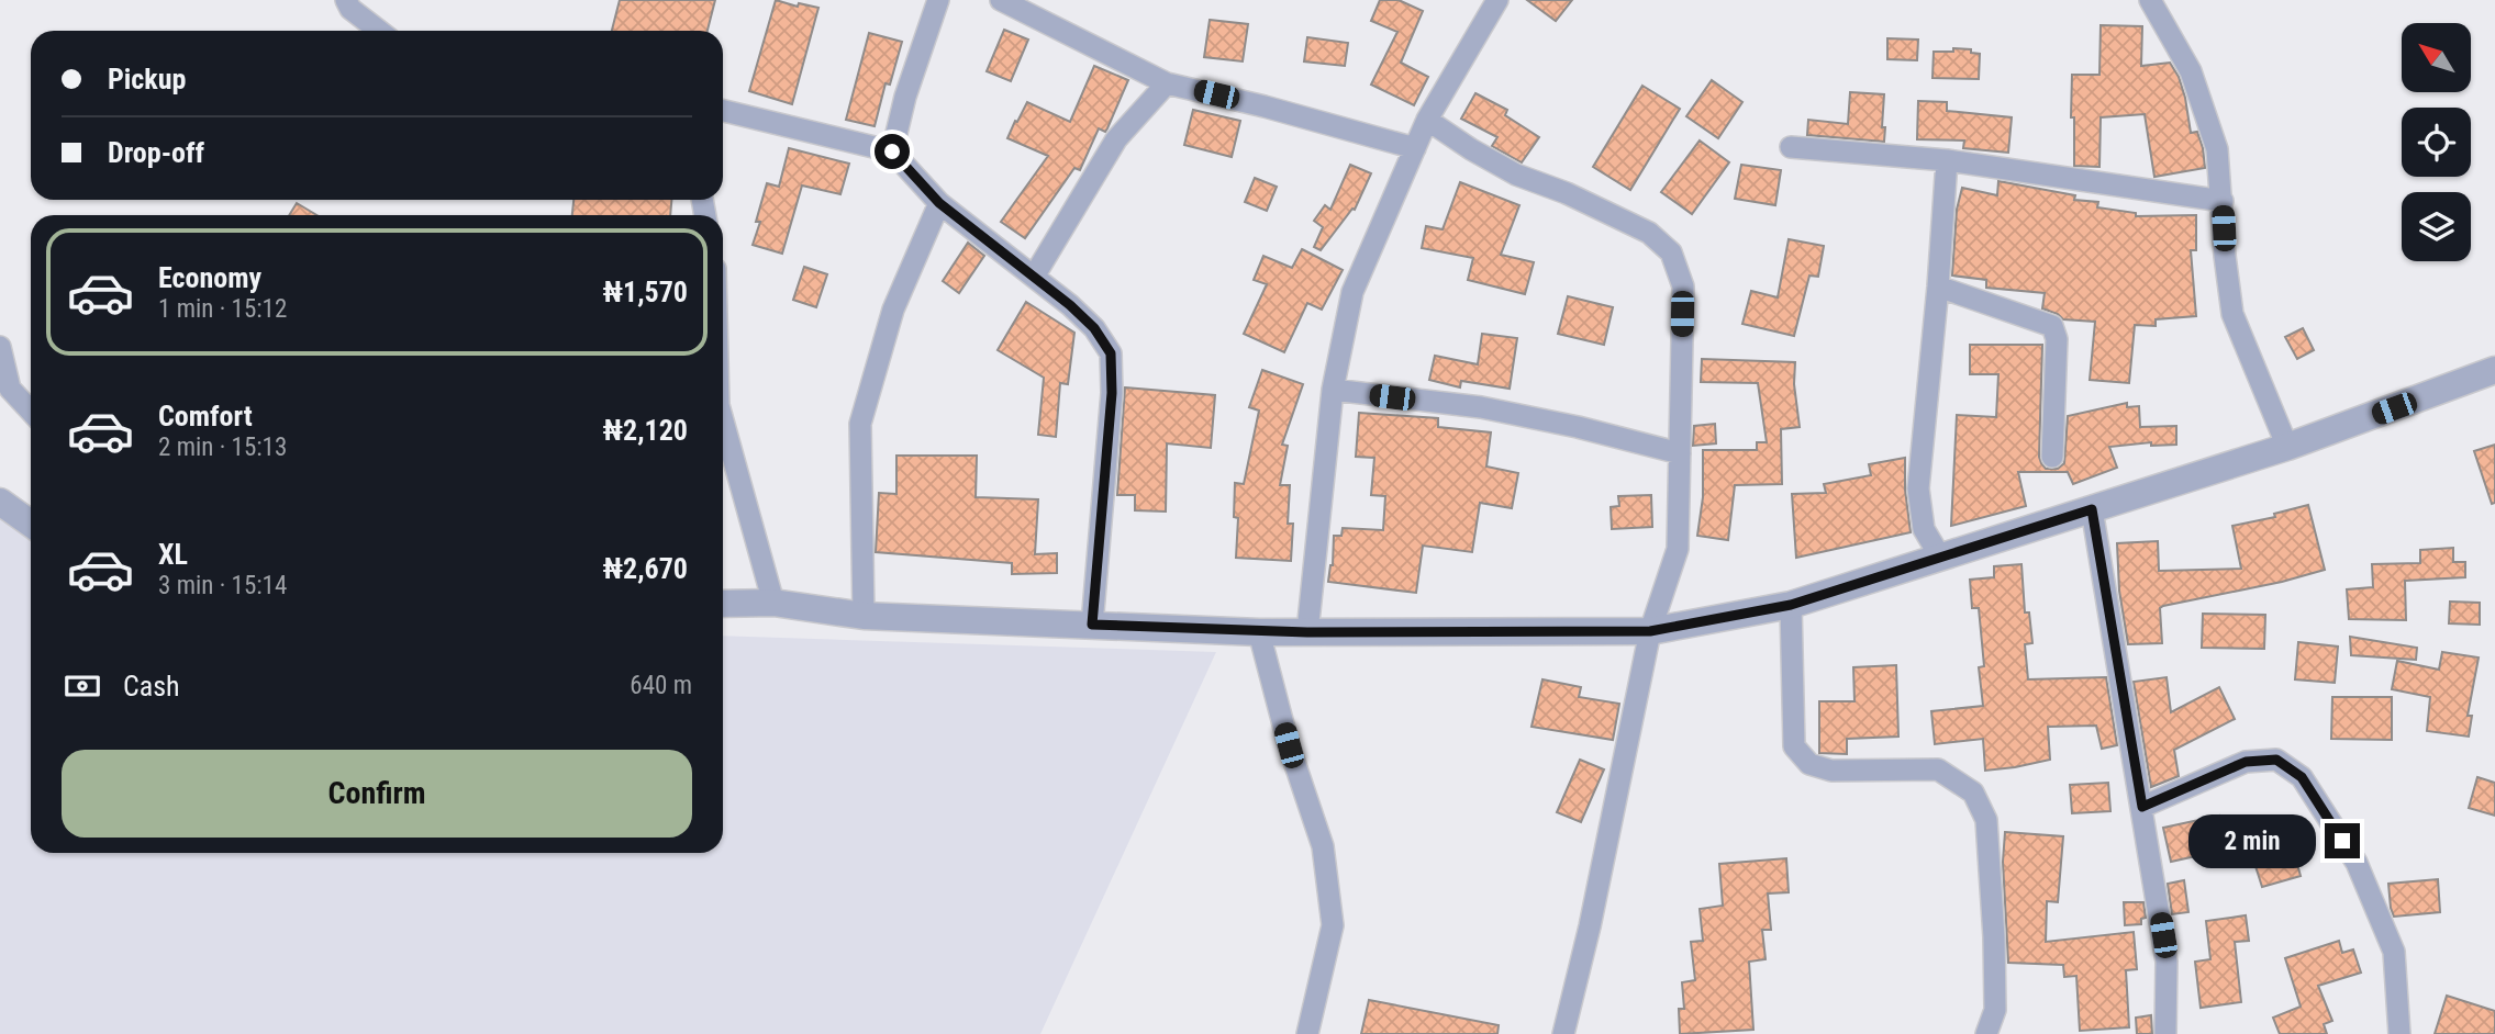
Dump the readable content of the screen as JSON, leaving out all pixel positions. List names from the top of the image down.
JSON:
{
  "north": "top left",
  "page": {
    "banner": ["Pickup", "Drop-off"],
    "list": [
      {
        "name": "Economy",
        "note": "1 min · 15:12",
        "value": "₦1,570"
      },
      {
        "name": "Comfort",
        "note": "2 min · 15:13",
        "value": "₦2,120"
      },
      {
        "name": "XL",
        "note": "3 min · 15:14",
        "value": "₦2,670"
      }
    ],
    "pay": ["Cash", "640 m"],
    "buttons": "Confirm",
    "bubble": "2 min"
  }
}
